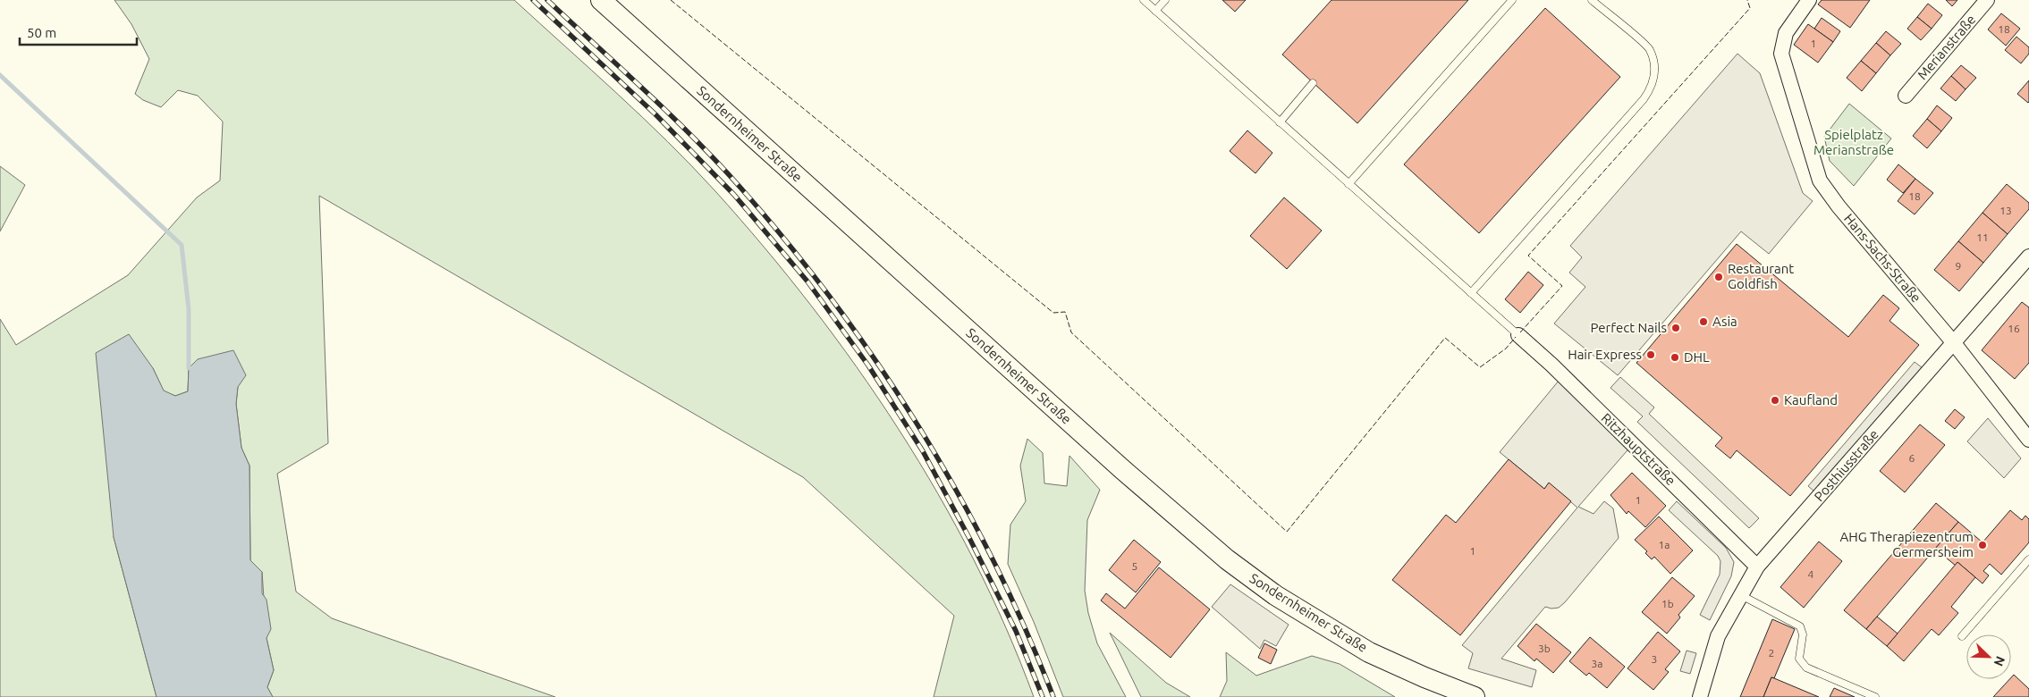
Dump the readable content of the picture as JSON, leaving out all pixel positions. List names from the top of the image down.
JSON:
{
  "streets": {
    "main road": ["Sondernheimer Straße"],
    "street": [
      "Merianstraße",
      "Hans-Sachs-Straße",
      "Ritzhauptstraße",
      "Posthiusstraße"
    ]
  },
  "crossings": [
    ["Hans-Sachs-Straße", "Posthiusstraße"],
    ["Ritzhauptstraße", "Posthiusstraße"]
  ],
  "parks": ["Spielplatz Merianstraße"],
  "places": [
    "Restaurant Goldfish",
    "Asia",
    "Perfect Nails",
    "Hair Express",
    "DHL",
    "Kaufland",
    "AHG Therapiezentrum Germersheim"
  ],
  "house_numbers": [
    "18",
    "1",
    "18",
    "13",
    "11",
    "9",
    "16",
    "6",
    "1",
    "1a",
    "1",
    "5",
    "4",
    "1b",
    "3b",
    "2",
    "3",
    "3a"
  ],
  "scale_bar": "50 m",
  "north": "bottom right"
}
